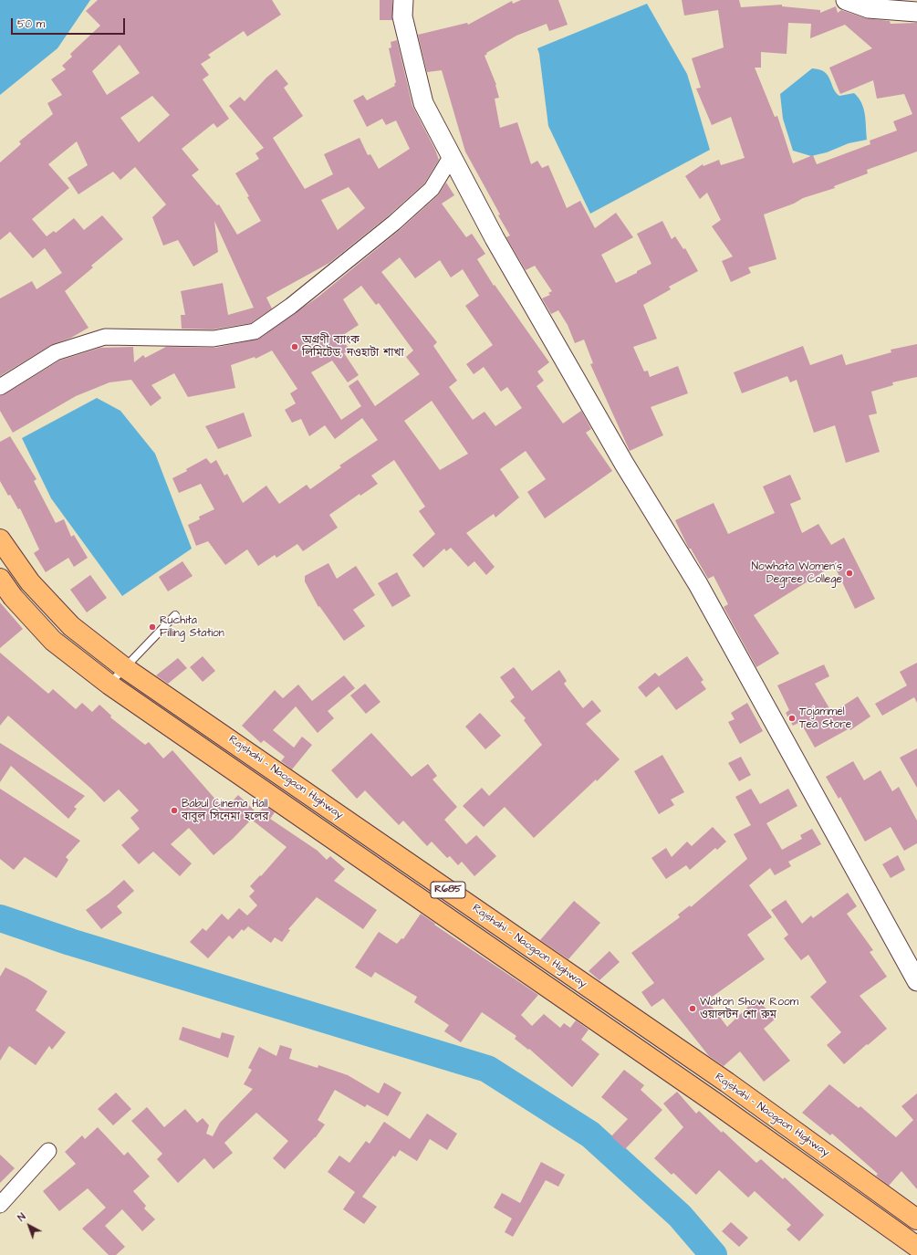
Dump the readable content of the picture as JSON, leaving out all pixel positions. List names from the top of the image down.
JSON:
{
  "streets": {
    "main road": ["Rajshahi - Naogaon Highway", "R685"]
  },
  "places": [
    "অগ্রণী ব্যাংক লিমিটেড, নওহাটা শাখা",
    "Nowhata Women's Degree College",
    "Ruchita Filling Station",
    "Tojammel Tea Store",
    "Babul Cinema Hall বাবুল সিনেমা হলের",
    "Walton Show Room ওয়ালটন শো রুম"
  ],
  "scale_bar": "50 m",
  "north": "top left"
}
